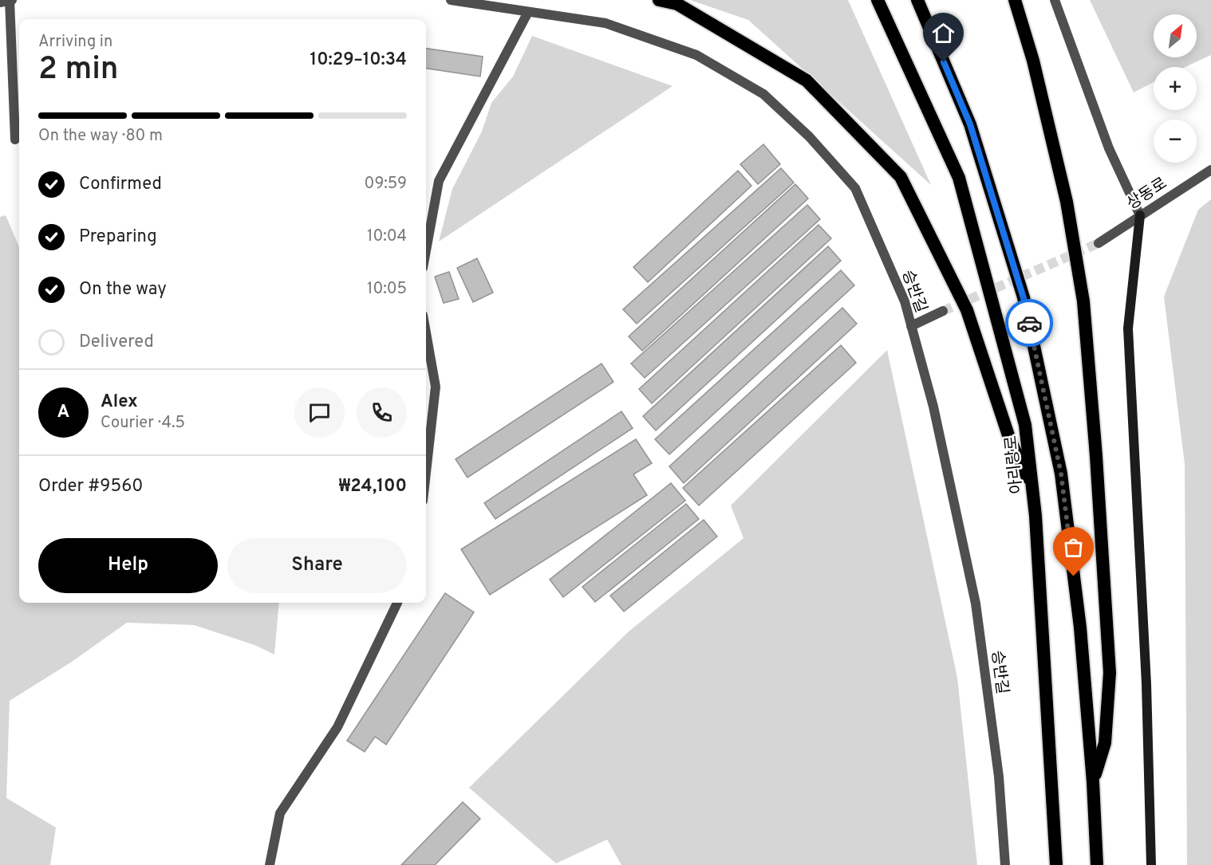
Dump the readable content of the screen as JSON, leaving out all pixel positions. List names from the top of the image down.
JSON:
{
  "streets": {
    "highway": ["아리랑로"],
    "street": ["상동로", "승반길"]
  },
  "north": "top right",
  "page": {
    "map_buttons": ["+", "−"],
    "heading": ["2 min", "Arriving in", "10:29–10:34"],
    "panel": [
      "Alex",
      "Courier · 4.5",
      "Order #9560",
      "₩24,100"
    ],
    "bar": "On the way · 80 m",
    "list": [
      ["Confirmed", "09:59"],
      ["Preparing", "10:04"],
      ["On the way", "10:05"],
      "Delivered"
    ],
    "round": "A",
    "buttons": ["Help", "Share"]
  }
}
